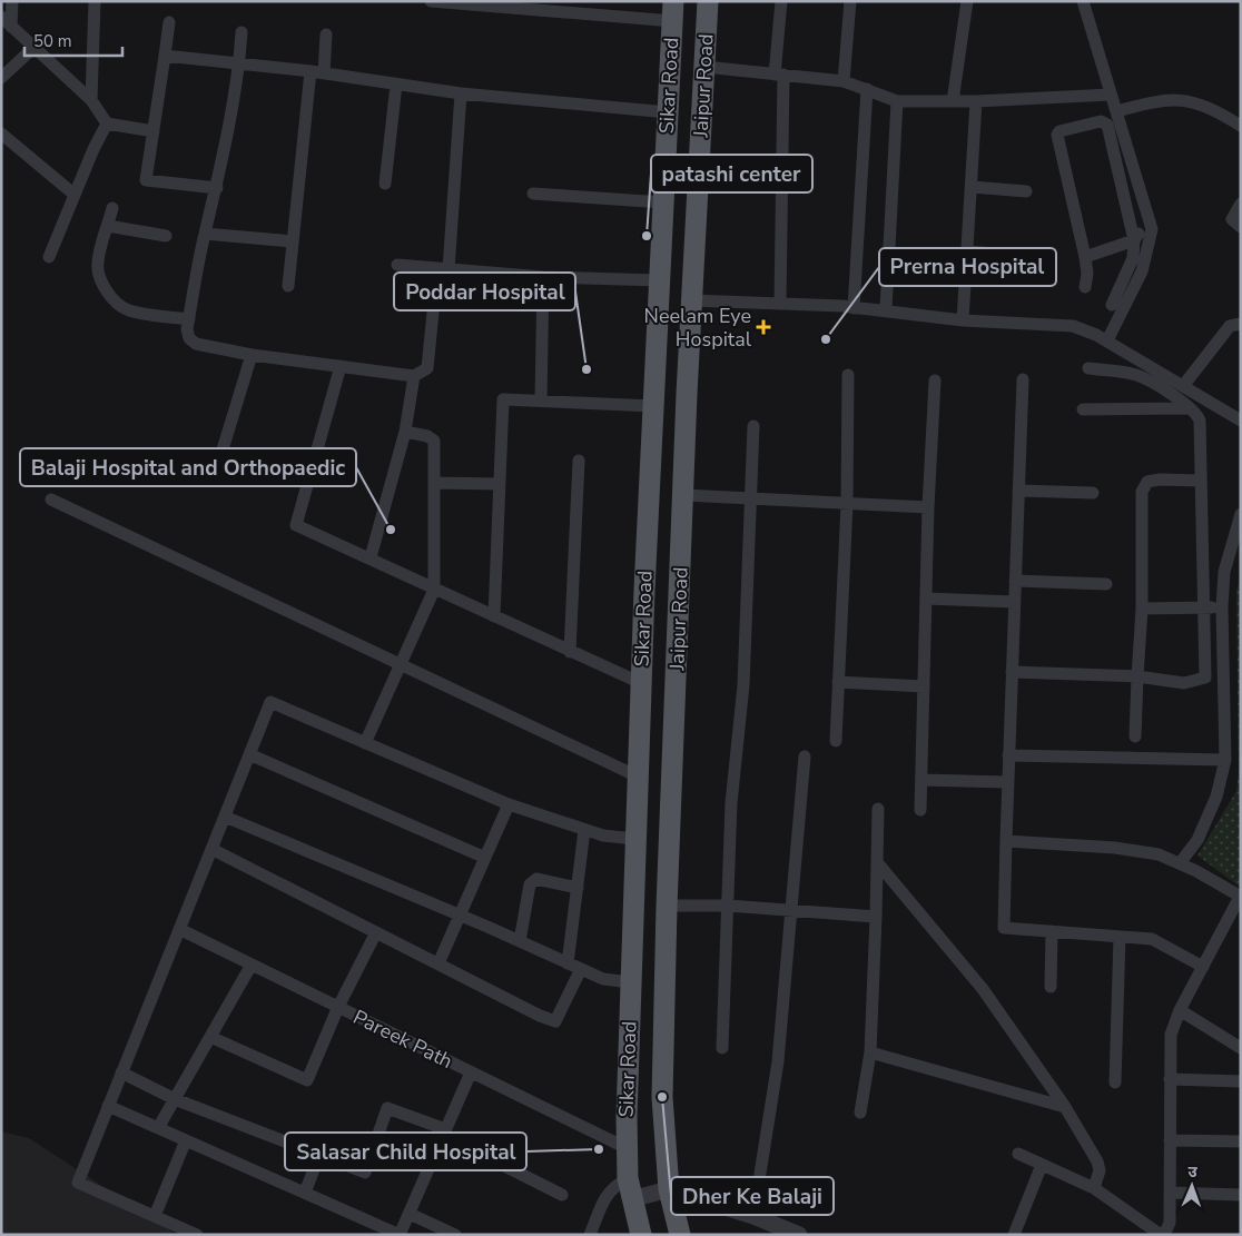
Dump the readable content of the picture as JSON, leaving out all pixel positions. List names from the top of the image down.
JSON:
{
  "streets": {
    "main road": ["Sikar Road", "Jaipur Road"],
    "street": ["Pareek Path"]
  },
  "crossings": [
    ["Sikar Road", "Pareek Path"]
  ],
  "places": {
    "other": [
      "patashi center",
      "Prerna Hospital",
      "Poddar Hospital",
      "Balaji Hospital and Orthopaedic",
      "Dher Ke Balaji",
      "Salasar Child Hospital"
    ],
    "health": ["Neelam Eye Hospital"]
  },
  "scale_bar": "50 m",
  "north": "top"
}
